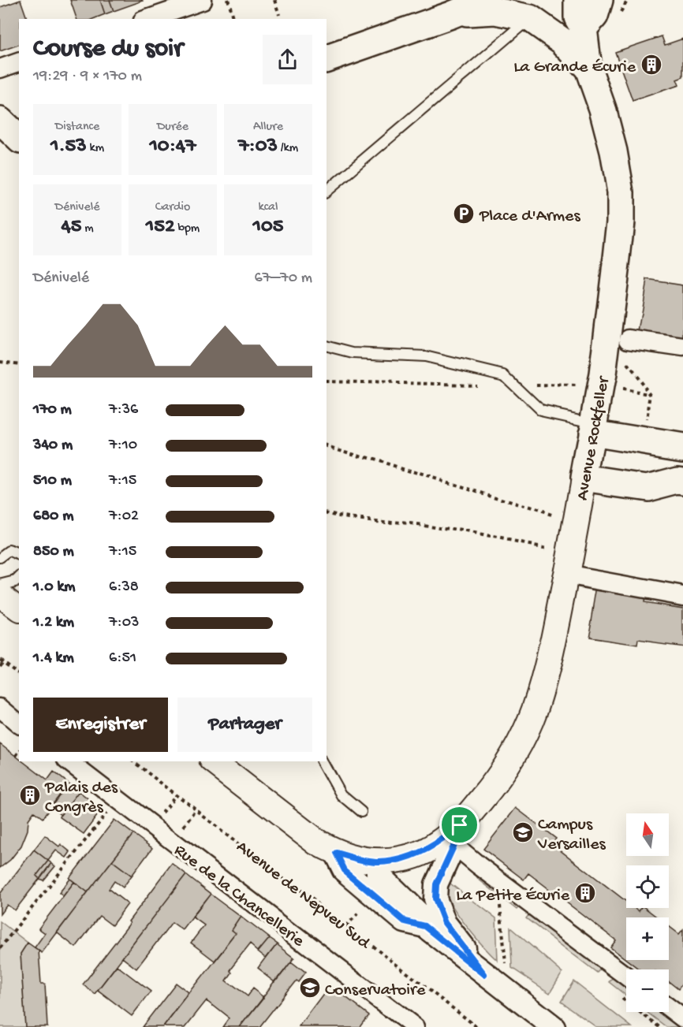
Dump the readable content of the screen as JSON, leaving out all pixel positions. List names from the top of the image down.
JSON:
{
  "streets": {
    "main road": ["Avenue Rockfeller"],
    "street": ["Rue de la Chancellerie"],
    "path": ["Avenue de Nepveu Sud"]
  },
  "places": {
    "building": ["La Grande Écurie", "Palais des Congrès", "La Petite Écurie"],
    "parking": ["Place d'Armes"],
    "school or university": ["Campus Versailles", "Conservatoire"]
  },
  "north": "top",
  "page": {
    "heading": ["Course du soir", "19:29 · 9 × 170 m"],
    "stats": [
      ["Distance", "1.53 km"],
      ["Durée", "10:47"],
      ["Allure", "7:03 /km"],
      ["Dénivelé", "45 m"],
      ["Cardio", "152 bpm"],
      ["kcal", "105"]
    ],
    "chart": ["Dénivelé", "67–70 m"],
    "list": [
      {
        "name": "170 m",
        "note": "7:36"
      },
      {
        "name": "340 m",
        "note": "7:10"
      },
      {
        "name": "510 m",
        "note": "7:15"
      },
      {
        "name": "680 m",
        "note": "7:02"
      },
      {
        "name": "850 m",
        "note": "7:15"
      },
      {
        "name": "1.0 km",
        "note": "6:38"
      },
      {
        "name": "1.2 km",
        "note": "7:03"
      },
      {
        "name": "1.4 km",
        "note": "6:51"
      }
    ],
    "buttons": ["Enregistrer", "Partager"],
    "map_buttons": ["+", "−"]
  }
}
